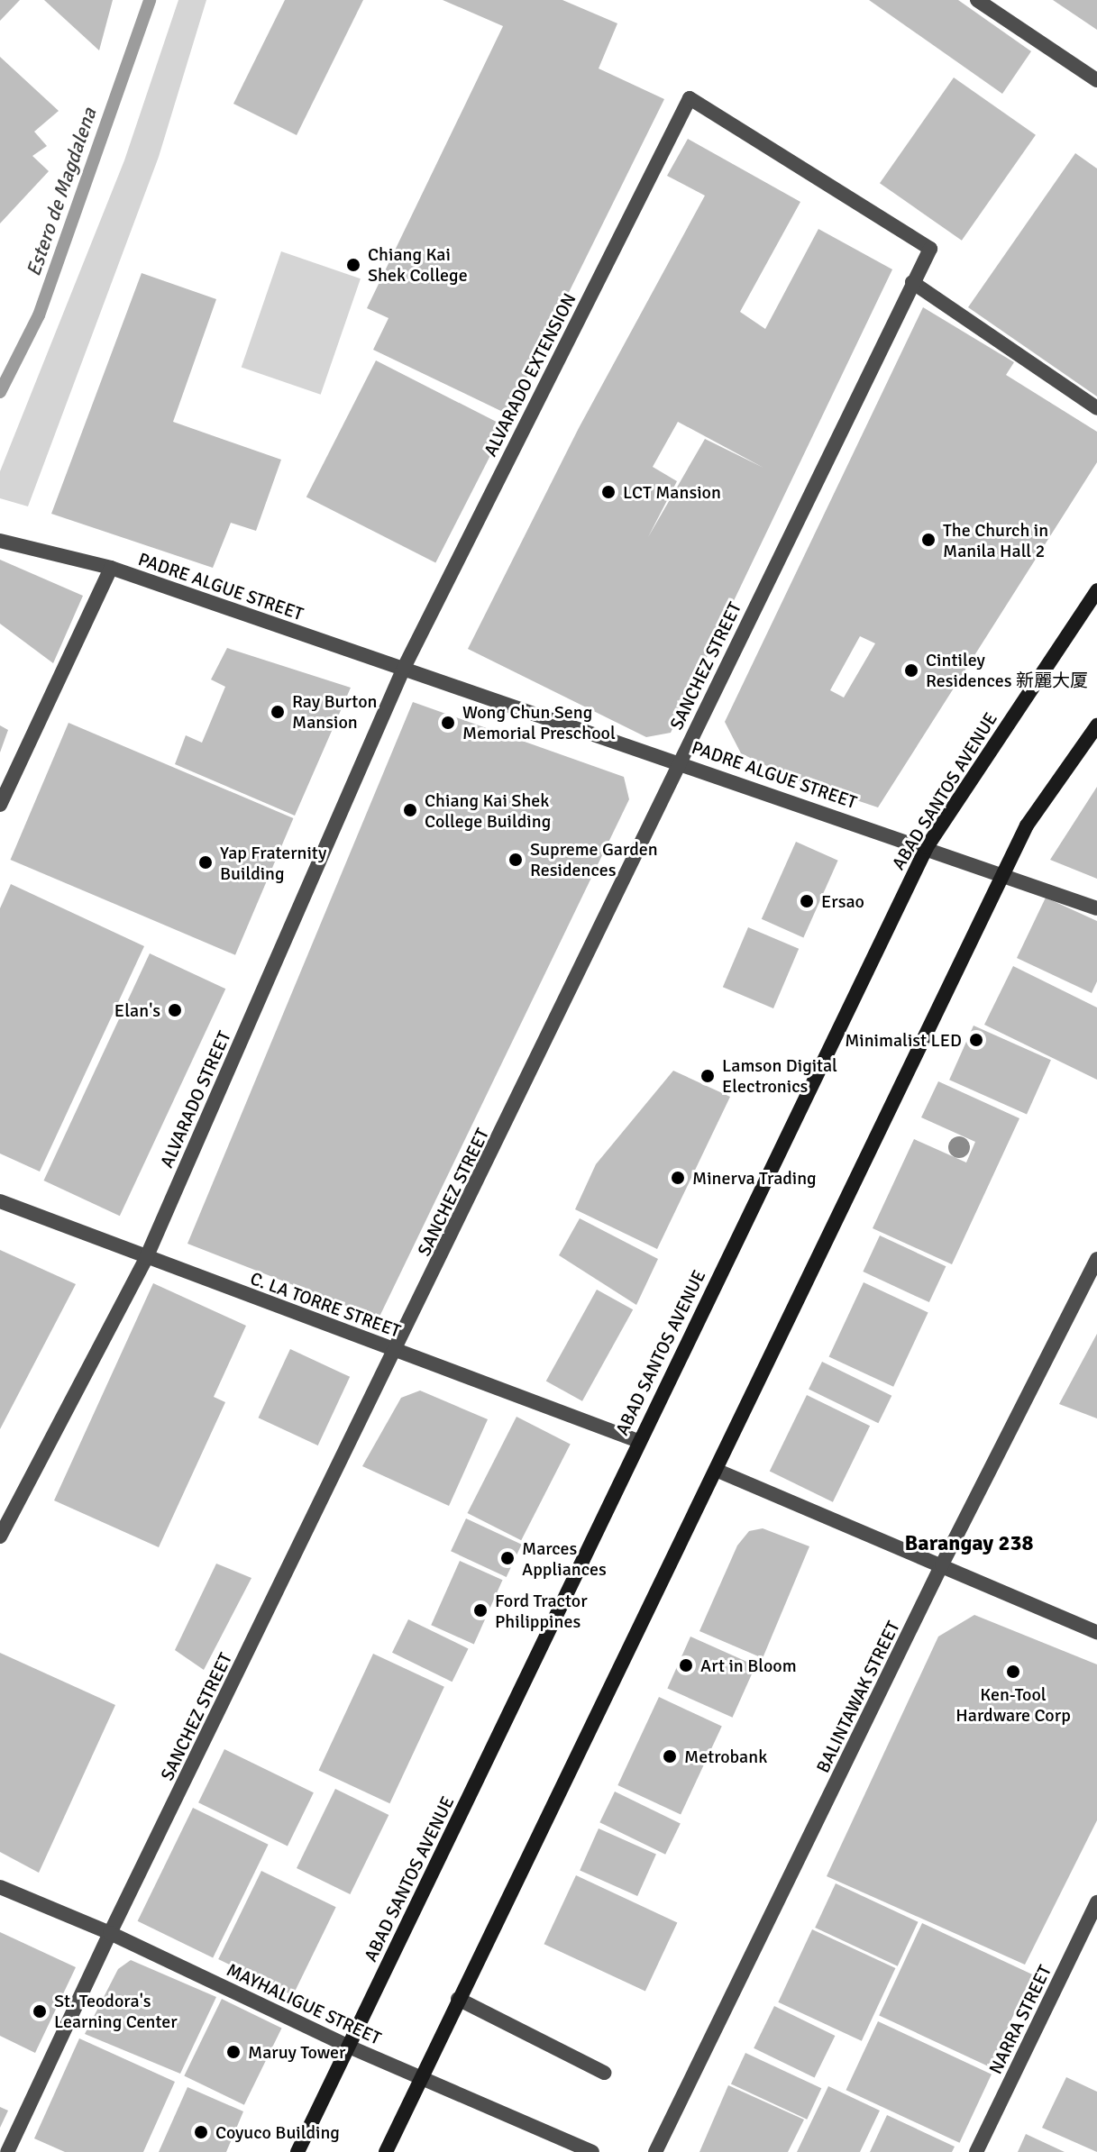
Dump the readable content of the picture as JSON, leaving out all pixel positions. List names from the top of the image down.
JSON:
{
  "streets": {
    "main road": ["ABAD SANTOS AVENUE"],
    "street": [
      "ALVARADO EXTENSION",
      "PADRE ALGUE STREET",
      "SANCHEZ STREET",
      "ALVARADO STREET",
      "C. LA TORRE STREET",
      "BALINTAWAK STREET",
      "MAYHALIGUE STREET",
      "NARRA STREET"
    ]
  },
  "crossings": [
    ["ALVARADO EXTENSION", "PADRE ALGUE STREET"],
    ["ALVARADO EXTENSION", "SANCHEZ STREET"],
    ["ALVARADO EXTENSION", "ALVARADO STREET"],
    ["PADRE ALGUE STREET", "SANCHEZ STREET"],
    ["PADRE ALGUE STREET", "ABAD SANTOS AVENUE"],
    ["PADRE ALGUE STREET", "ALVARADO STREET"],
    ["SANCHEZ STREET", "C. LA TORRE STREET"],
    ["SANCHEZ STREET", "MAYHALIGUE STREET"],
    ["ABAD SANTOS AVENUE", "C. LA TORRE STREET"],
    ["ABAD SANTOS AVENUE", "MAYHALIGUE STREET"],
    ["ALVARADO STREET", "C. LA TORRE STREET"]
  ],
  "districts": ["Barangay 238"],
  "water": ["Estero de Magdalena"],
  "places": [
    "Chiang Kai Shek College",
    "LCT Mansion",
    "The Church in Manila Hall 2",
    "Cintiley Residences 新麗大厦",
    "Ray Burton Mansion",
    "Wong Chun Seng Memorial Preschool",
    "Chiang Kai Shek College Building",
    "Supreme Garden Residences",
    "Yap Fraternity Building",
    "Ersao",
    "Elan's",
    "Minimalist LED",
    "Lamson Digital Electronics",
    "Minerva Trading",
    "Marces Appliances",
    "Ford Tractor Philippines",
    "Art in Bloom",
    "Ken-Tool Hardware Corp",
    "Metrobank",
    "St. Teodora's Learning Center",
    "Maruy Tower",
    "Coyuco Building"
  ]
}
